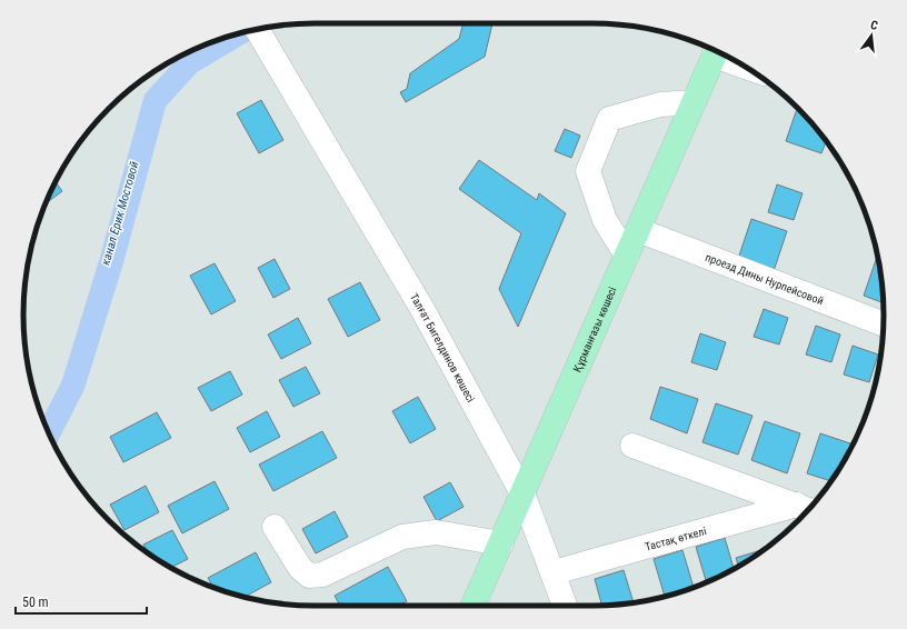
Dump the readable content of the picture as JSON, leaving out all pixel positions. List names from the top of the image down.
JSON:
{
  "streets": {
    "main road": ["Құрманғазы көшесі"],
    "street": ["проезд Дины Нурпейсовой", "Талғат Бигелдинов көшесі", "Тастақ өткелі"]
  },
  "crossings": [
    ["проезд Дины Нурпейсовой", "Құрманғазы көшесі"],
    ["Құрманғазы көшесі", "Талғат Бигелдинов көшесі"],
    ["Талғат Бигелдинов көшесі", "Тастақ өткелі"]
  ],
  "water": ["канал Ерик Мостовой"],
  "scale_bar": "50 m",
  "north": "top"
}
